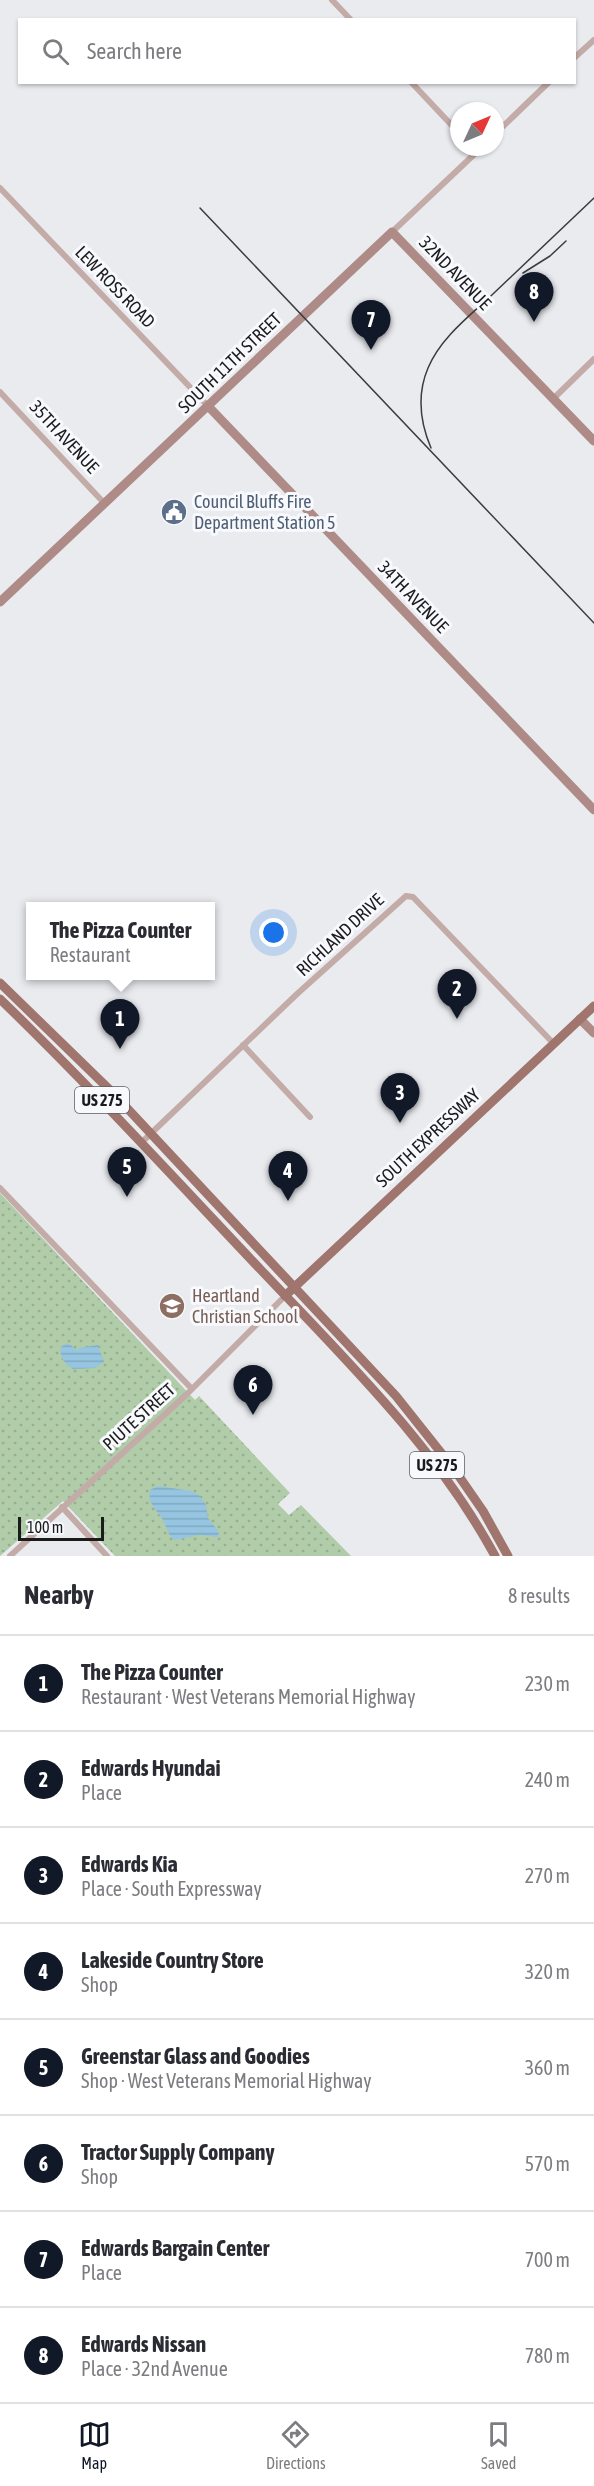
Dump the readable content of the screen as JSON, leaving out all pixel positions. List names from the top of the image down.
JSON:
{
  "streets": {
    "main road": ["US 275", "SOUTH EXPRESSWAY"],
    "street": [
      "32ND AVENUE",
      "LEW ROSS ROAD",
      "SOUTH 11TH STREET",
      "35TH AVENUE",
      "34TH AVENUE",
      "RICHLAND DRIVE",
      "PIUTE STREET"
    ]
  },
  "crossings": [
    ["32ND AVENUE", "SOUTH 11TH STREET"],
    ["LEW ROSS ROAD", "SOUTH 11TH STREET"],
    ["LEW ROSS ROAD", "34TH AVENUE"],
    ["SOUTH 11TH STREET", "35TH AVENUE"],
    ["SOUTH 11TH STREET", "34TH AVENUE"],
    ["RICHLAND DRIVE", "US 275"],
    ["RICHLAND DRIVE", "SOUTH EXPRESSWAY"],
    ["US 275", "SOUTH EXPRESSWAY"],
    ["US 275", "PIUTE STREET"],
    ["SOUTH EXPRESSWAY", "PIUTE STREET"]
  ],
  "places": {
    "public building": ["Council Bluffs Fire Department Station 5"],
    "school or university": ["Heartland Christian School"]
  },
  "scale_bar": "100 m",
  "north": "top right",
  "page": {
    "search": "Search here",
    "pins": [
      "8",
      "7",
      "2",
      "1",
      "3",
      "5",
      "4",
      "6"
    ],
    "popup": ["The Pizza Counter", "Restaurant"],
    "scale": "100 m",
    "heading": ["Nearby", "8 results"],
    "list": [
      {
        "mark": "1",
        "name": "The Pizza Counter",
        "note": "Restaurant · West Veterans Memorial Highway",
        "value": "230 m"
      },
      {
        "mark": "2",
        "name": "Edwards Hyundai",
        "note": "Place",
        "value": "240 m"
      },
      {
        "mark": "3",
        "name": "Edwards Kia",
        "note": "Place · South Expressway",
        "value": "270 m"
      },
      {
        "mark": "4",
        "name": "Lakeside Country Store",
        "note": "Shop",
        "value": "320 m"
      },
      {
        "mark": "5",
        "name": "Greenstar Glass and Goodies",
        "note": "Shop · West Veterans Memorial Highway",
        "value": "360 m"
      },
      {
        "mark": "6",
        "name": "Tractor Supply Company",
        "note": "Shop",
        "value": "570 m"
      },
      {
        "mark": "7",
        "name": "Edwards Bargain Center",
        "note": "Place",
        "value": "700 m"
      },
      {
        "mark": "8",
        "name": "Edwards Nissan",
        "note": "Place · 32nd Avenue",
        "value": "780 m"
      }
    ],
    "nav": ["Map", "Directions", "Saved"]
  }
}
